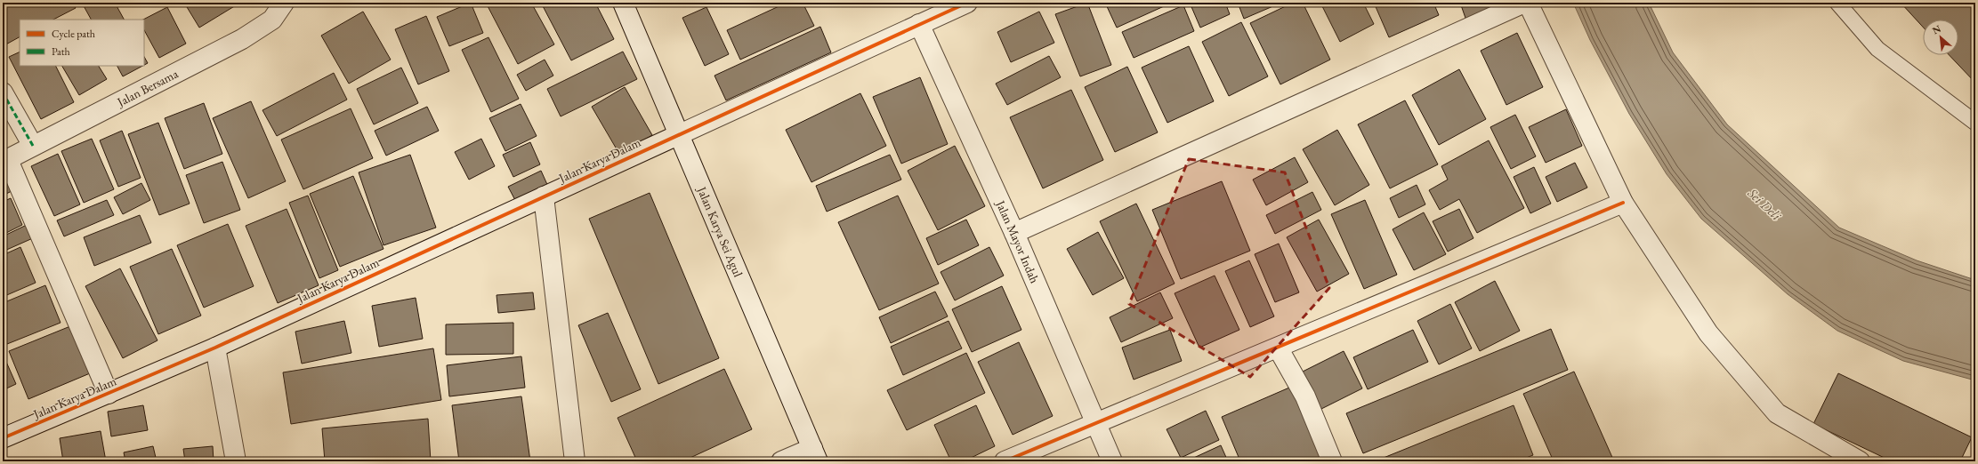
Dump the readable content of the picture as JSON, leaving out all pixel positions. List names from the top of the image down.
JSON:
{
  "streets": {
    "street": [
      "Jalan Bersama",
      "Jalan Karya Dalam",
      "Jalan Karya Sei Agul",
      "Jalan Mayor Indah"
    ]
  },
  "crossings": [
    ["Jalan Karya Dalam", "Jalan Karya Sei Agul"],
    ["Jalan Karya Dalam", "Jalan Mayor Indah"]
  ],
  "water": ["Sei Deli"],
  "legend": ["Cycle path", "Path"],
  "north": "top left"
}
